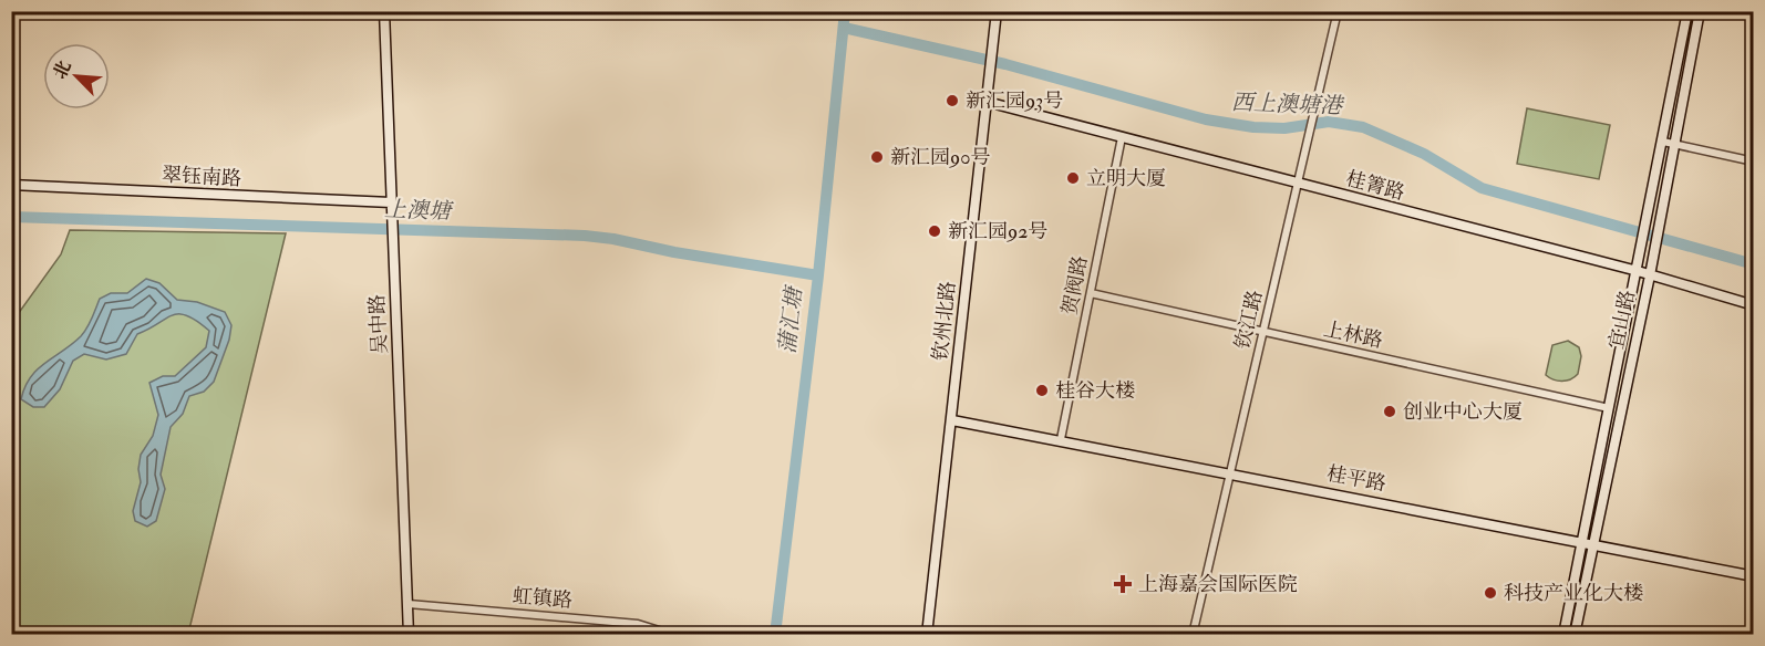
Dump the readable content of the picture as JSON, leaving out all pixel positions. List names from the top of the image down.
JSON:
{
  "streets": {
    "street": [
      "翠钰南路",
      "桂箐路",
      "贺阀路",
      "钦江路",
      "宜山路",
      "钦州北路",
      "吴中路",
      "上林路",
      "桂平路",
      "虹镇路"
    ]
  },
  "crossings": [
    ["翠钰南路", "吴中路"],
    ["桂箐路", "贺阀路"],
    ["桂箐路", "钦江路"],
    ["桂箐路", "宜山路"],
    ["桂箐路", "钦州北路"],
    ["贺阀路", "上林路"],
    ["贺阀路", "桂平路"],
    ["钦江路", "上林路"],
    ["钦江路", "桂平路"],
    ["宜山路", "上林路"],
    ["宜山路", "桂平路"],
    ["钦州北路", "桂平路"],
    ["吴中路", "虹镇路"]
  ],
  "water": ["西上澳塘港", "上澳塘", "蒲汇塘"],
  "places": {
    "other": [
      "新汇园93号",
      "新汇园90号",
      "立明大厦",
      "新汇园92号",
      "桂谷大楼",
      "创业中心大厦",
      "科技产业化大楼"
    ],
    "health": ["上海嘉会国际医院"]
  },
  "north": "top left"
}
